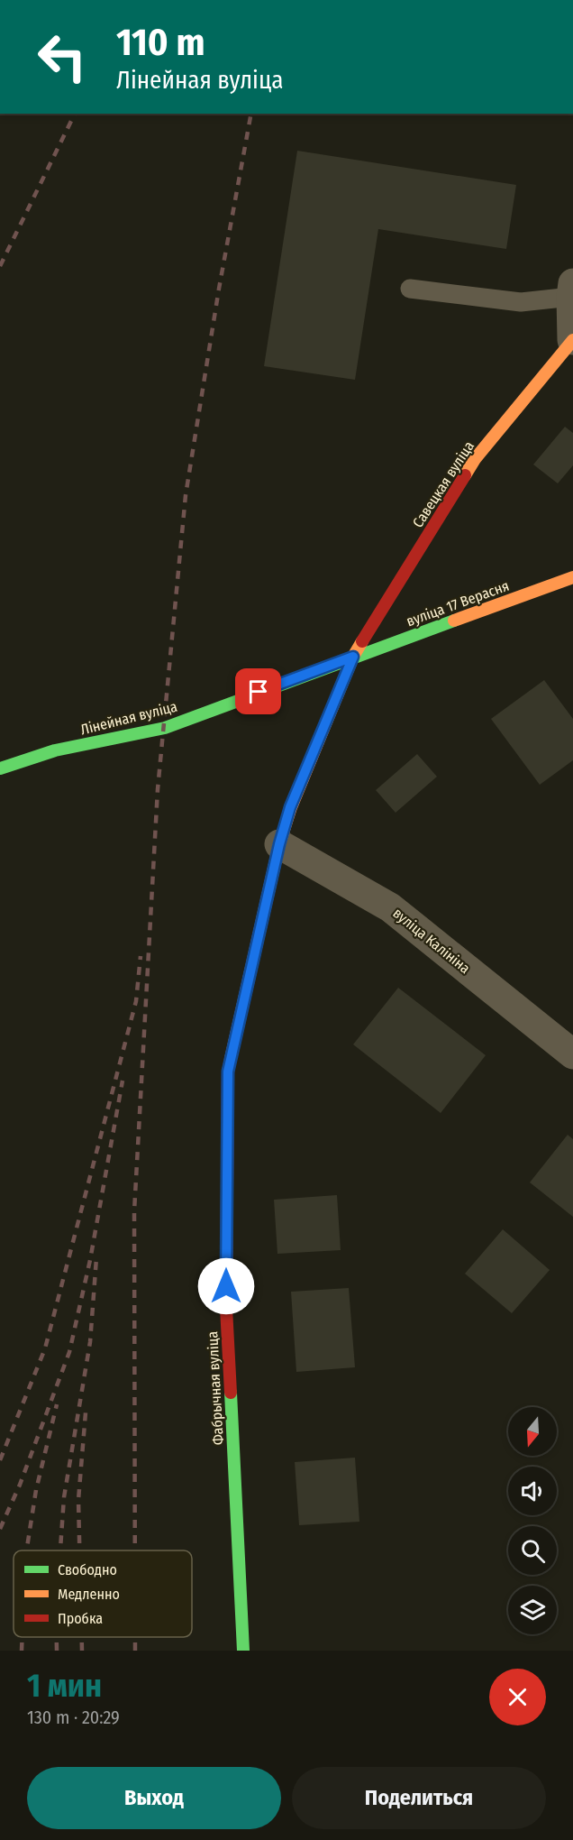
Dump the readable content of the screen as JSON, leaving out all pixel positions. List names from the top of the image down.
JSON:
{
  "streets": {
    "street": [
      "Савецкая вуліца",
      "вуліца 17 Верасня",
      "Лінейная вуліца",
      "вуліца Калініна",
      "Фабрычная вуліца"
    ]
  },
  "crossings": [
    ["Савецкая вуліца", "вуліца 17 Верасня"],
    ["Савецкая вуліца", "Лінейная вуліца"],
    ["Савецкая вуліца", "Фабрычная вуліца"],
    ["вуліца 17 Верасня", "Лінейная вуліца"],
    ["вуліца 17 Верасня", "Фабрычная вуліца"],
    ["Лінейная вуліца", "Фабрычная вуліца"],
    ["вуліца Калініна", "Фабрычная вуліца"]
  ],
  "legend": ["Свободно", "Медленно", "Пробка"],
  "north": "bottom",
  "page": {
    "turn": ["110 m", "Лінейная вуліца"],
    "heading": ["1 мин", "130 m · 20:29"],
    "buttons": ["Выход", "Поделиться"]
  }
}
